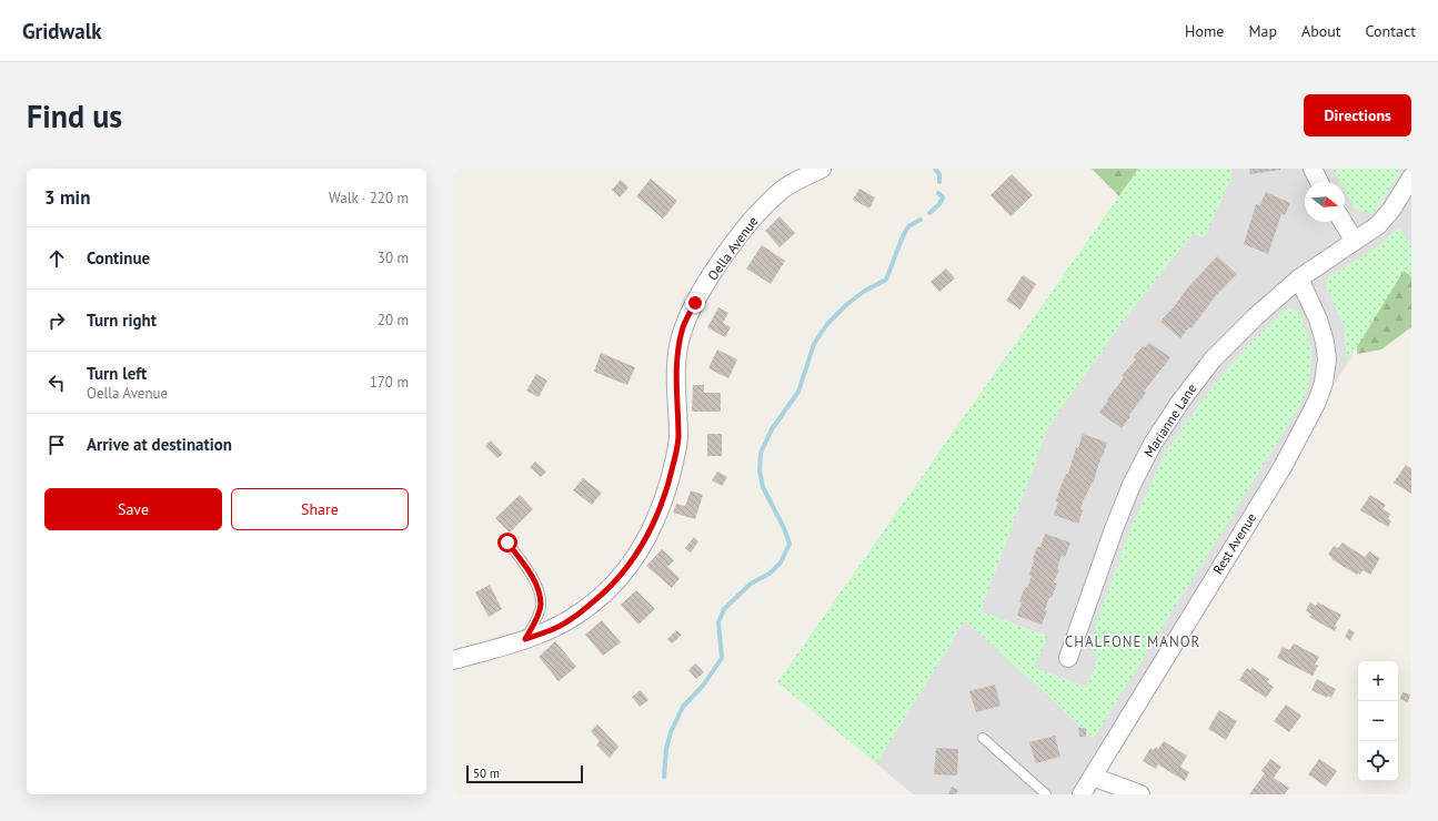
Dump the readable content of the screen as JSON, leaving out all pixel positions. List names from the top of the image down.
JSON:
{
  "streets": {
    "street": ["Oella Avenue", "Marianne Lane", "Rest Avenue"]
  },
  "crossings": [
    ["Marianne Lane", "Rest Avenue"]
  ],
  "districts": ["CHALFONE MANOR"],
  "scale_bar": "50 m",
  "north": "right",
  "page": {
    "header": "Gridwalk",
    "nav": [
      "Home",
      "Map",
      "About",
      "Contact"
    ],
    "buttons": [
      "Directions",
      ["Save", "Share"]
    ],
    "title": "Find us",
    "heading": ["3 min", "Walk · 220 m"],
    "list": [
      ["Continue", "30 m"],
      ["Turn right", "20 m"],
      ["Turn left", "Oella Avenue", "170 m"],
      "Arrive at destination"
    ],
    "map_buttons": ["+", "−"],
    "scale": "50 m"
  }
}
